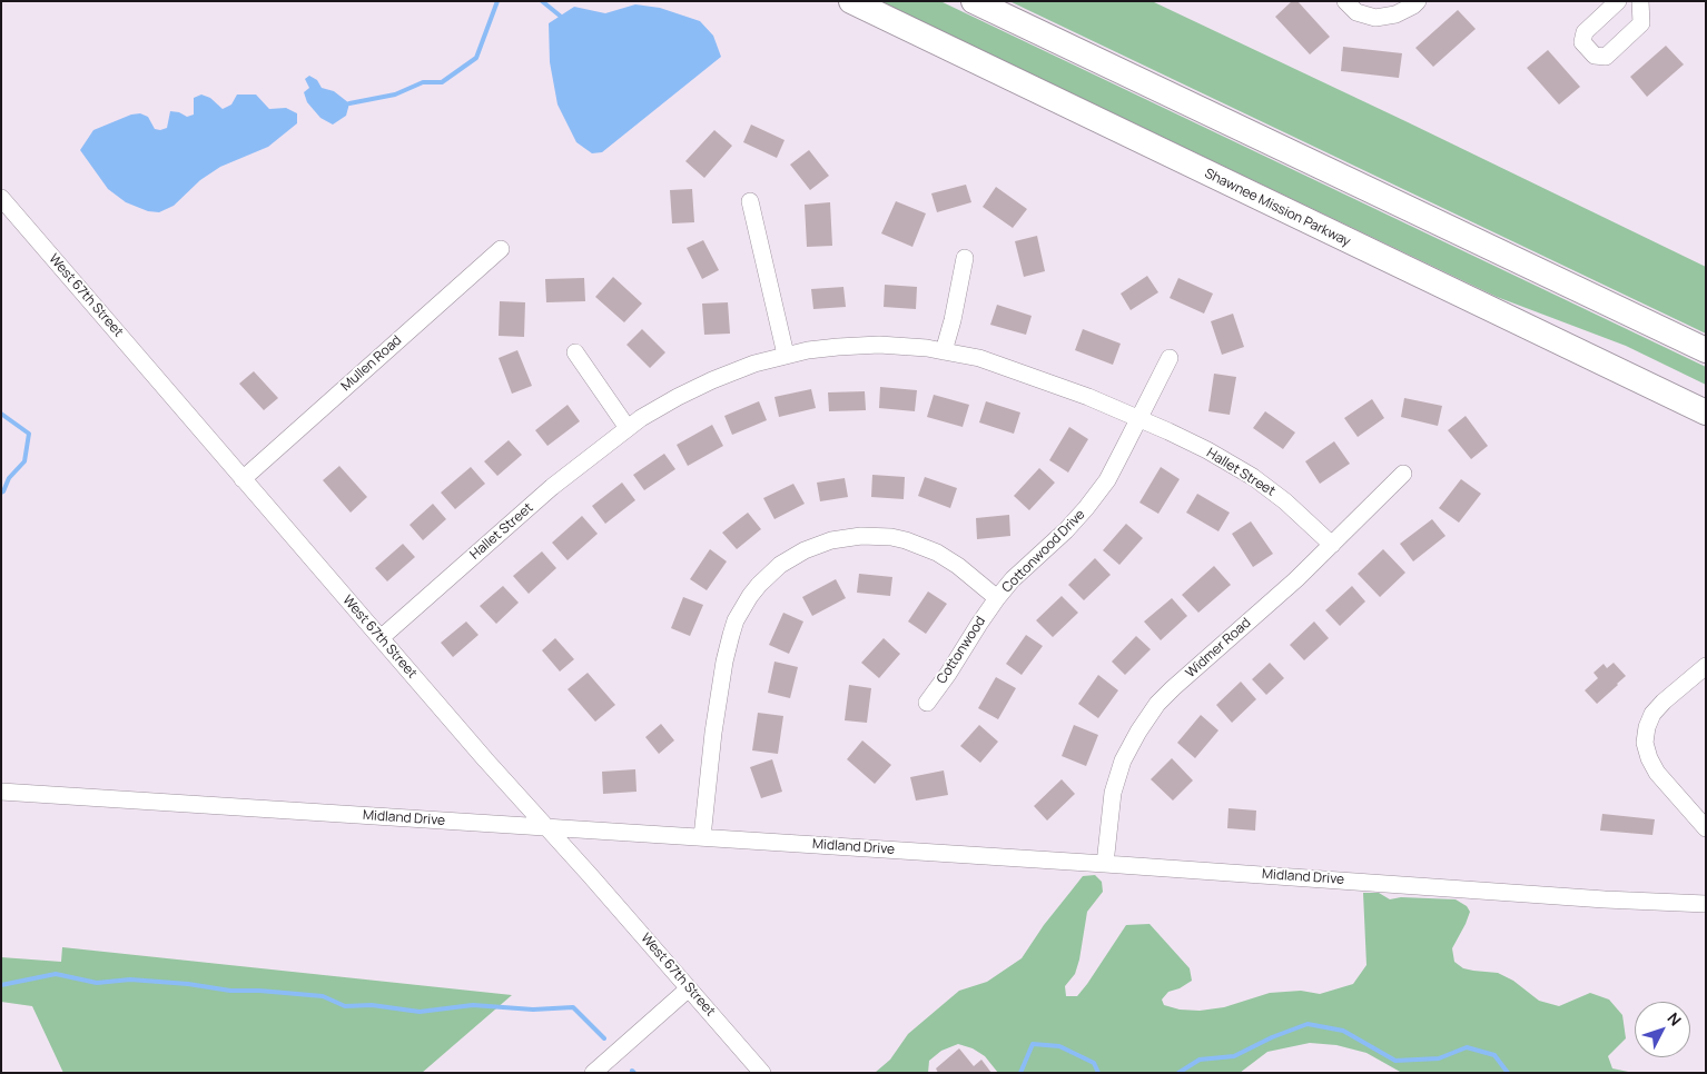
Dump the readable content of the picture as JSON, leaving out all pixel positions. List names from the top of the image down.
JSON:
{
  "streets": {
    "highway": ["Shawnee Mission Parkway"],
    "street": [
      "West 67th Street",
      "Mullen Road",
      "Hallet Street",
      "Cottonwood Drive",
      "Widmer Road",
      "Cottonwood",
      "Midland Drive"
    ]
  },
  "crossings": [
    ["West 67th Street", "Mullen Road"],
    ["West 67th Street", "Hallet Street"],
    ["West 67th Street", "Midland Drive"],
    ["Hallet Street", "Cottonwood Drive"],
    ["Hallet Street", "Widmer Road"],
    ["Cottonwood Drive", "Cottonwood"],
    ["Cottonwood Drive", "Midland Drive"],
    ["Widmer Road", "Midland Drive"]
  ],
  "north": "top right"
}
